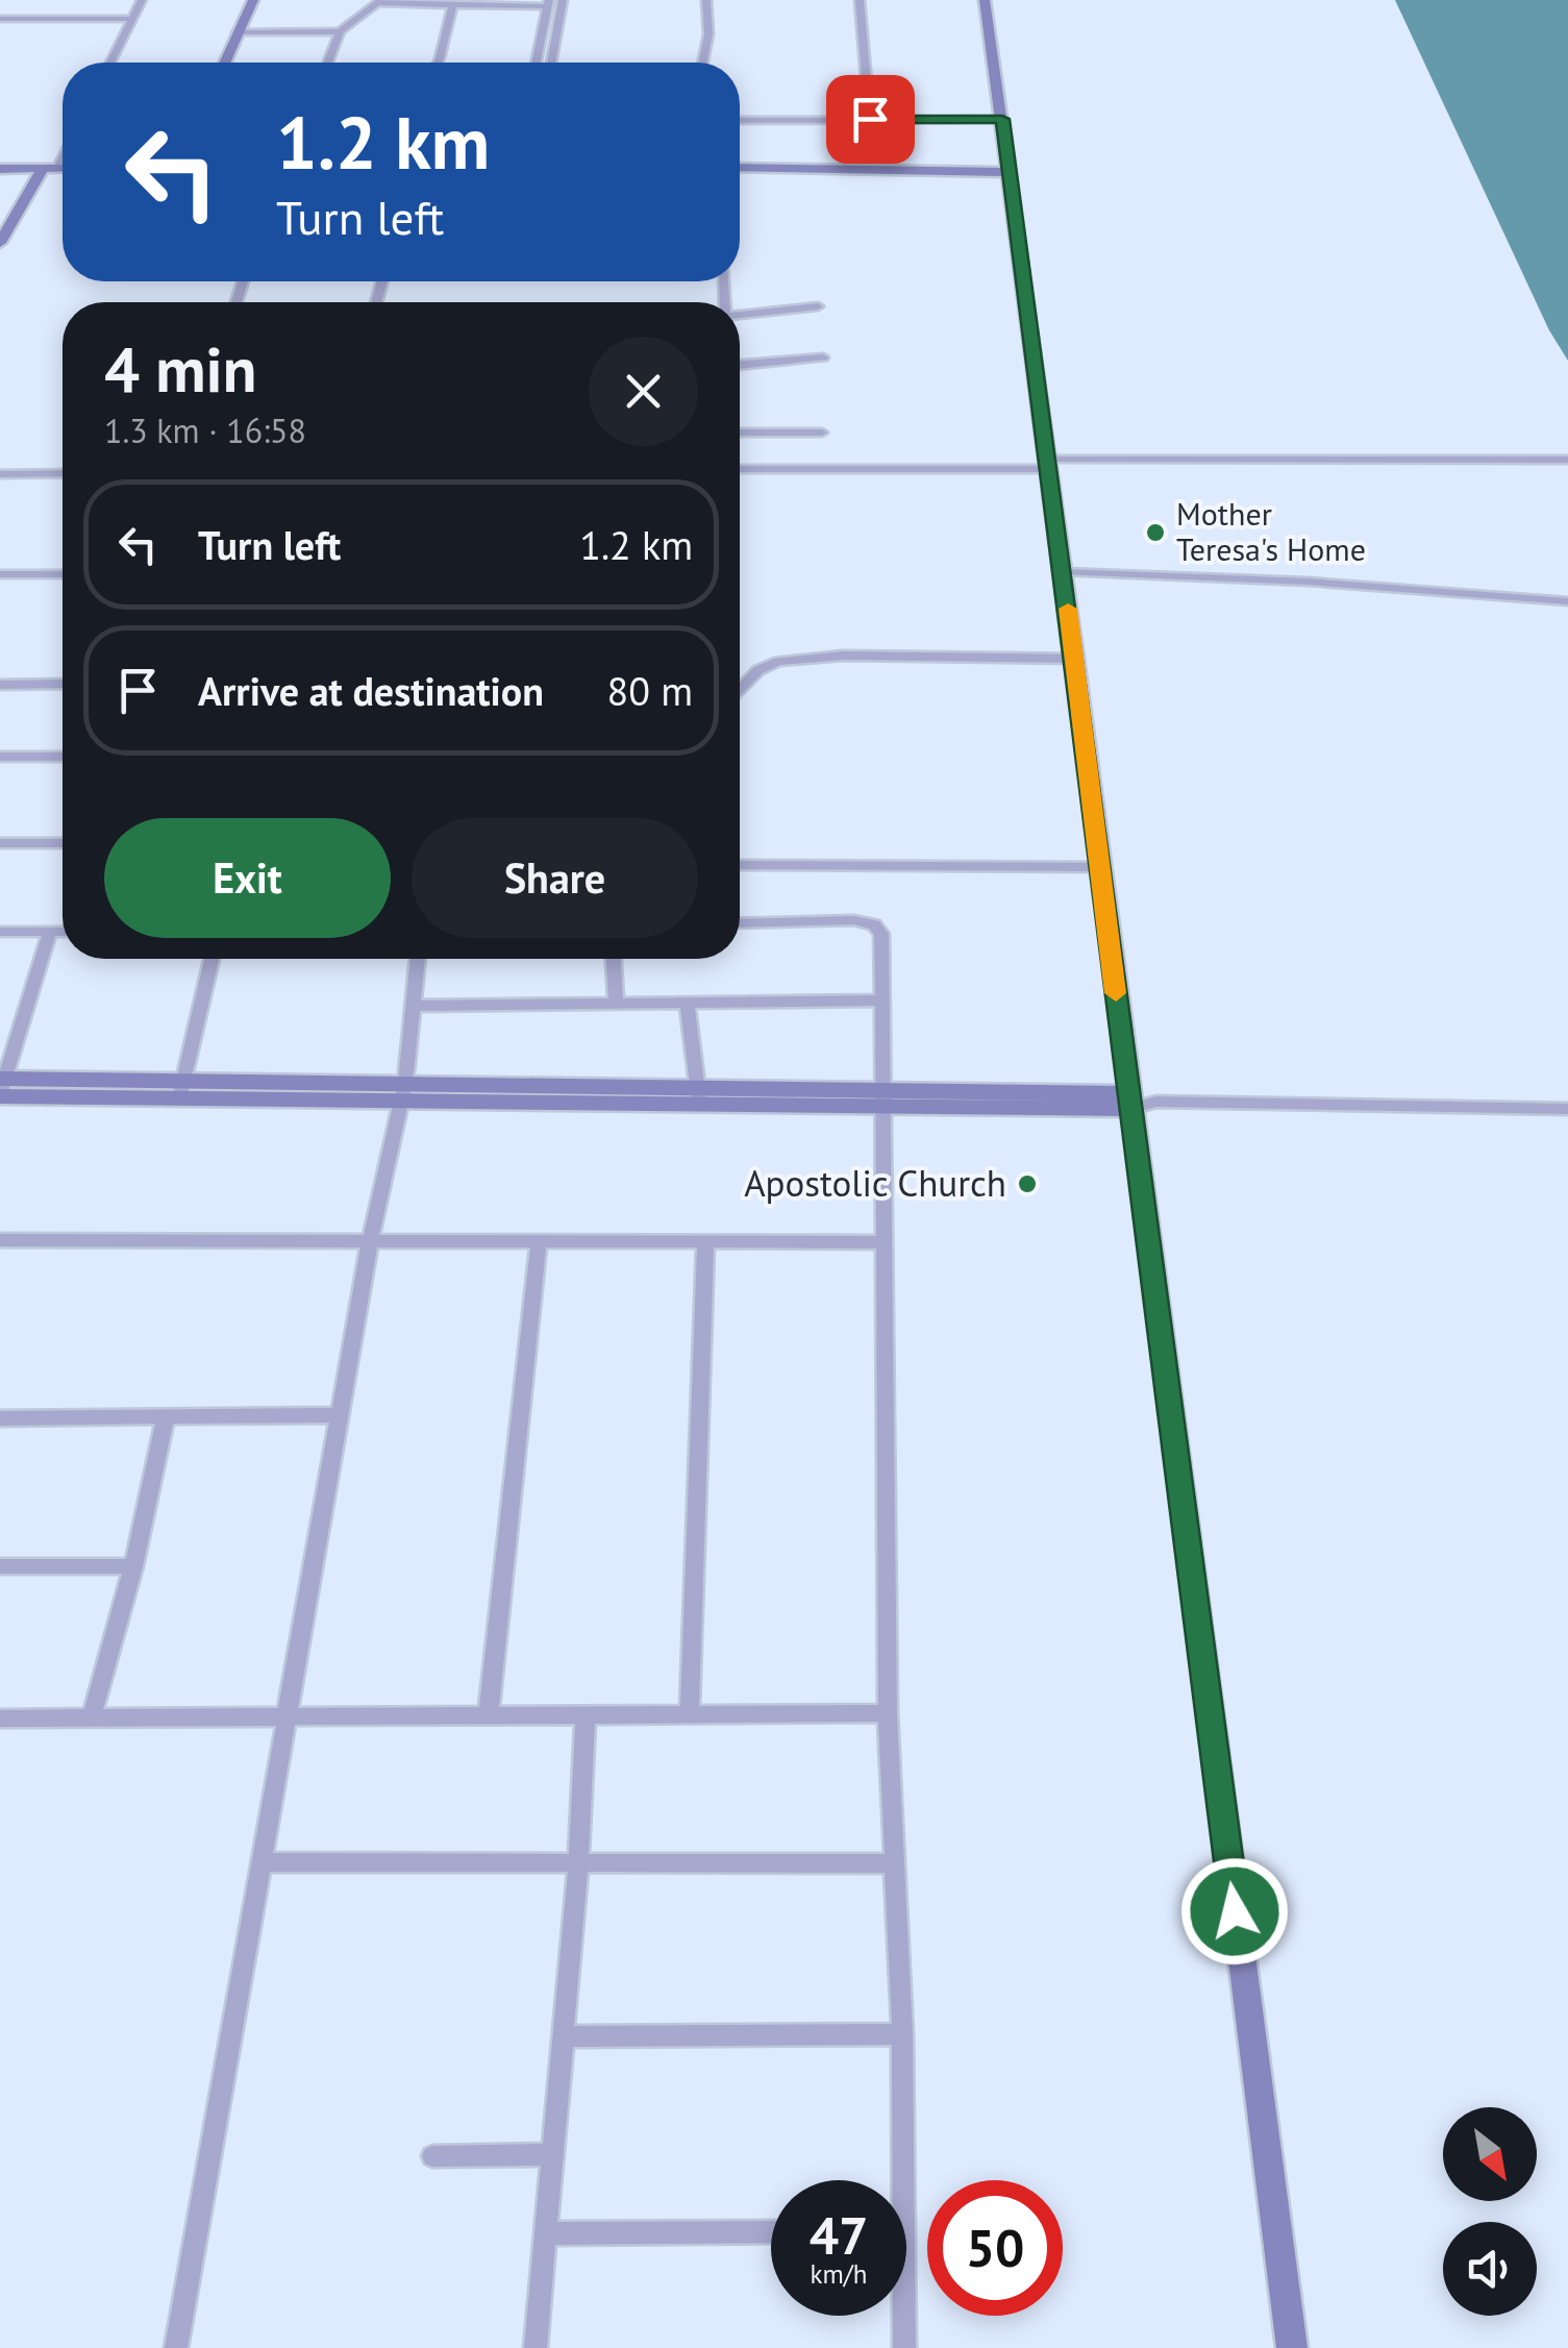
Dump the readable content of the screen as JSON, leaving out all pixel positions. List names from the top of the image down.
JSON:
{
  "places": ["Mother Teresa's Home", "Apostolic Church"],
  "north": "bottom right",
  "page": {
    "turn": ["1.2 km", "Turn left"],
    "heading": ["4 min", "1.3 km · 16:58"],
    "list": [
      {
        "name": "Turn left",
        "value": "1.2 km"
      },
      {
        "name": "Arrive at destination",
        "value": "80 m"
      }
    ],
    "buttons": ["Exit", "Share"],
    "speed": "47 km/h",
    "limit": "50"
  }
}
